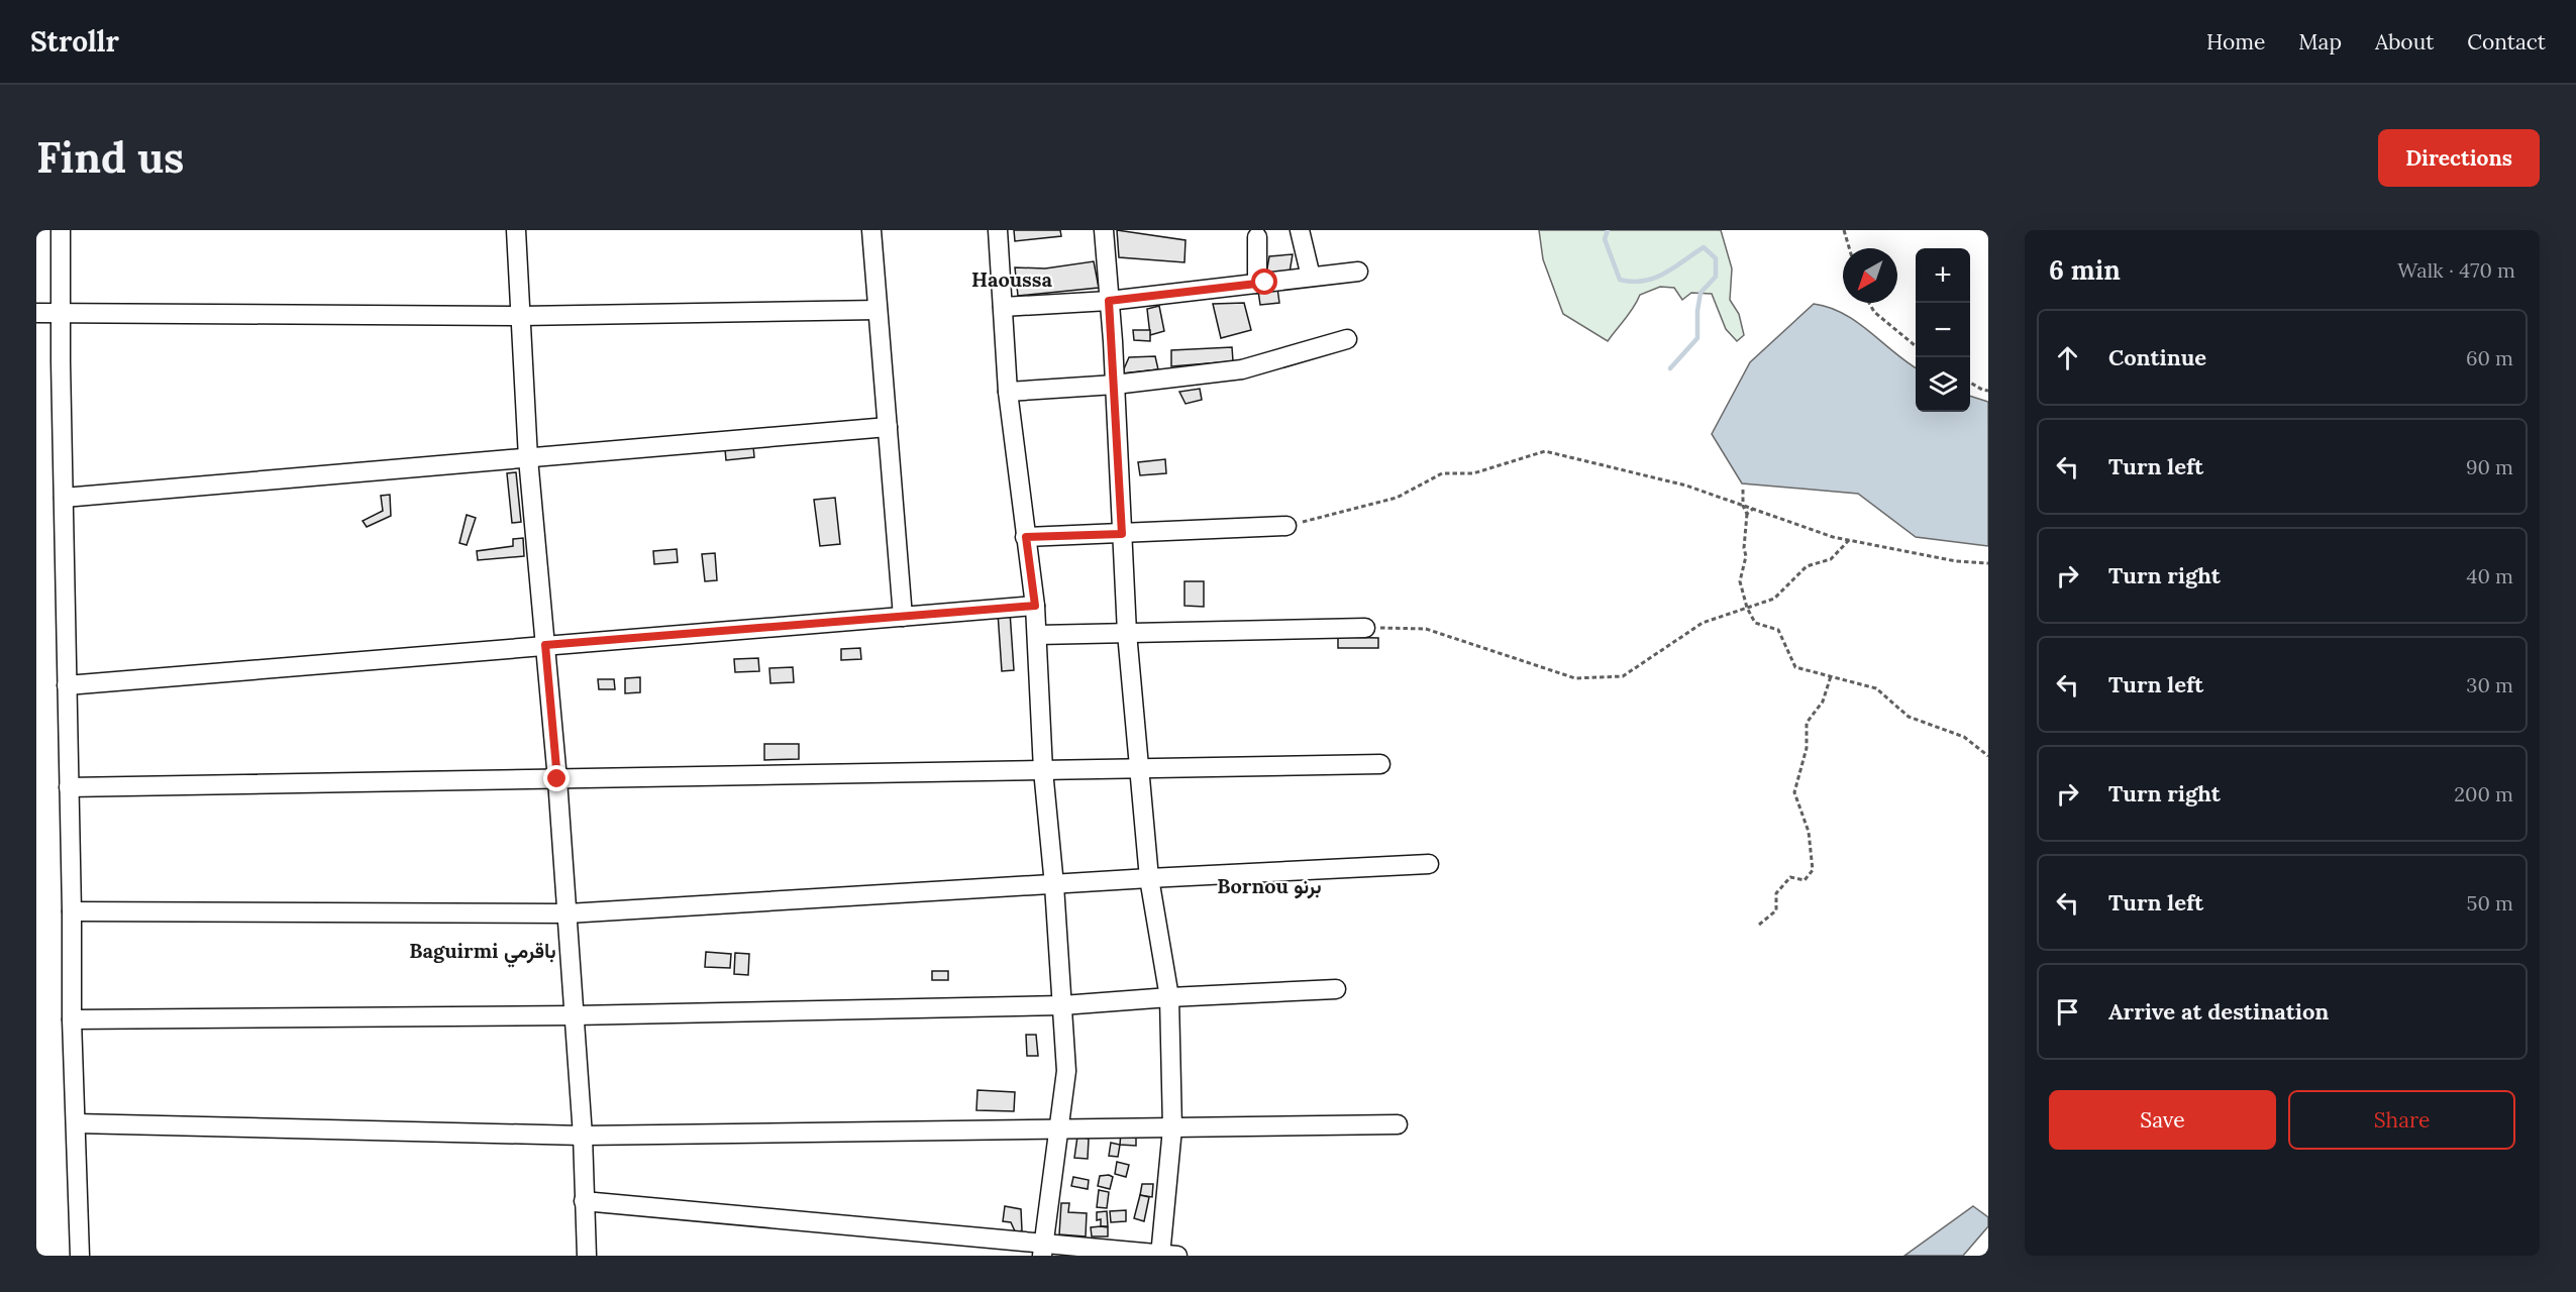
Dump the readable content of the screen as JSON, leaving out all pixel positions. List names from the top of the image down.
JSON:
{
  "districts": ["Haoussa", "Bornou برنو", "Baguirmi باقرمي"],
  "north": "bottom left",
  "page": {
    "header": "Strollr",
    "nav": [
      "Home",
      "Map",
      "About",
      "Contact"
    ],
    "buttons": [
      "Directions",
      ["Save", "Share"]
    ],
    "title": "Find us",
    "heading": ["6 min", "Walk · 470 m"],
    "map_buttons": ["+", "−"],
    "list": [
      ["Continue", "60 m"],
      ["Turn left", "90 m"],
      ["Turn right", "40 m"],
      ["Turn left", "30 m"],
      ["Turn right", "200 m"],
      ["Turn left", "50 m"],
      "Arrive at destination"
    ]
  }
}
